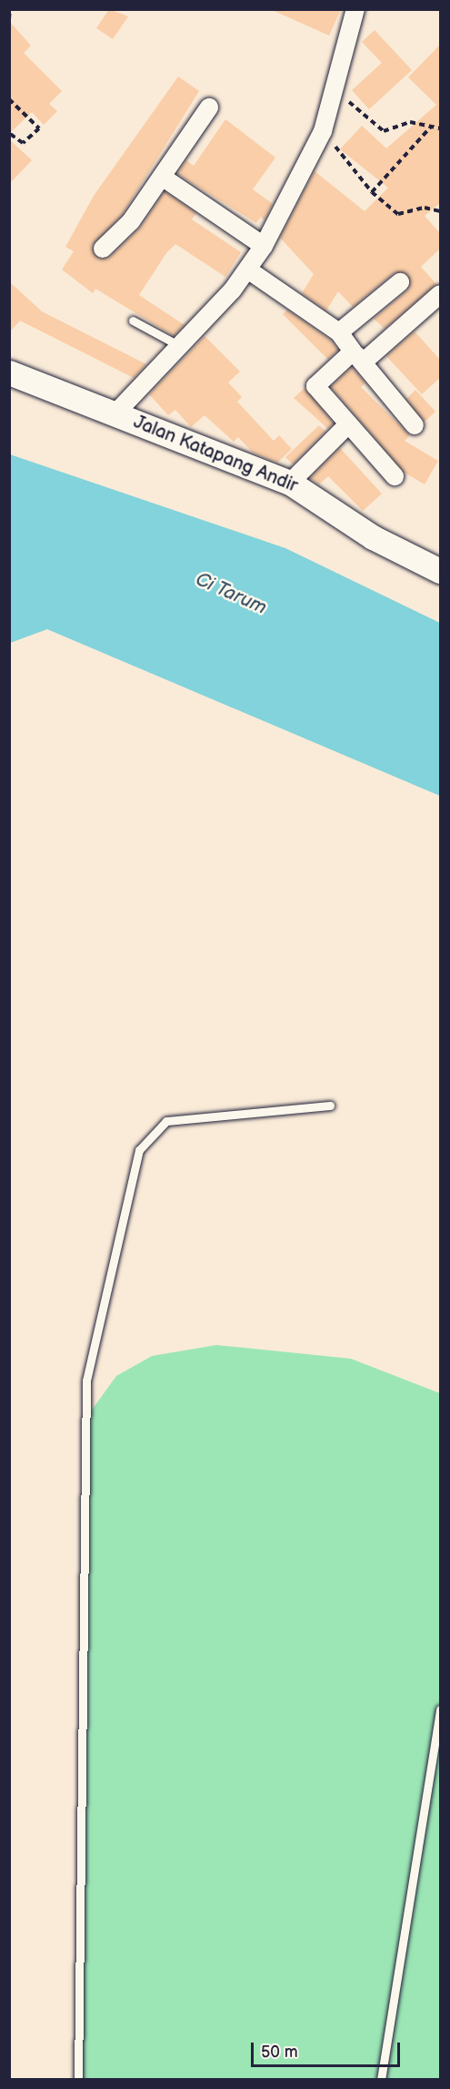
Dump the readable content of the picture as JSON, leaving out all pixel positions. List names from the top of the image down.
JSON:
{
  "streets": {
    "street": ["Jalan Katapang Andir"]
  },
  "water": ["Ci Tarum"],
  "scale_bar": "50 m"
}
